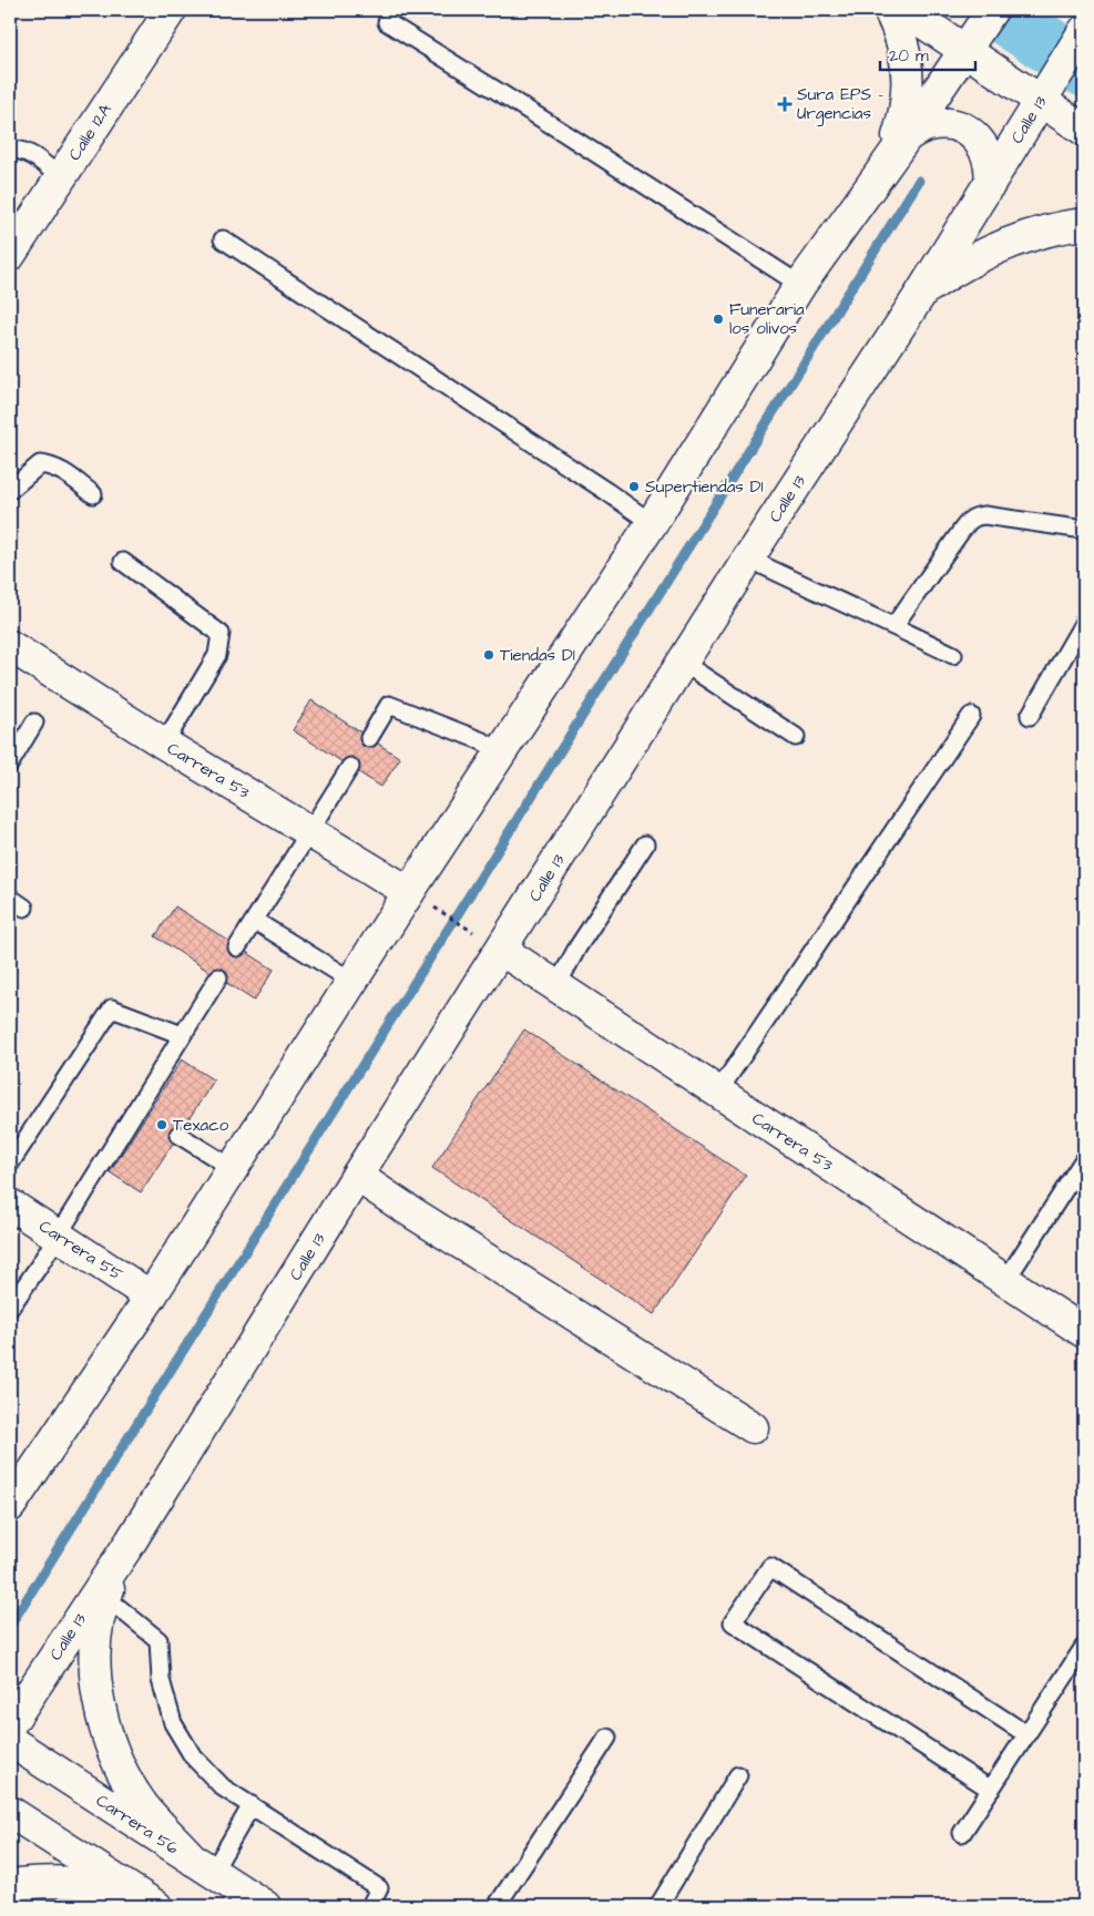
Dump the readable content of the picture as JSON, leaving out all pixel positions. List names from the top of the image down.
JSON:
{
  "streets": {
    "main road": [
      "Calle 13",
      "Calle 12A",
      "Carrera 53",
      "Carrera 55",
      "Carrera 56"
    ]
  },
  "crossings": [
    ["Calle 13", "Carrera 53"]
  ],
  "places": {
    "health": ["Sura EPS - Urgencias"],
    "other": [
      "Funeraria los olivos",
      "Supertiendas D1",
      "Tiendas D1",
      "Texaco"
    ]
  },
  "scale_bar": "20 m"
}
